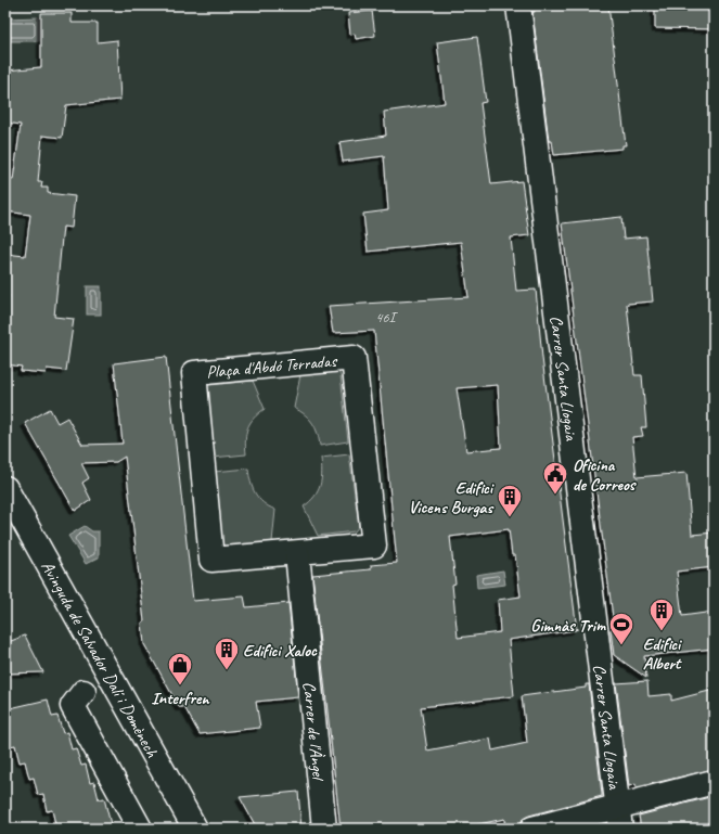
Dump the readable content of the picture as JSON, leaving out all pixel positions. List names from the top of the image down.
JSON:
{
  "streets": {
    "street": [
      "Plaça d'Abdó Terradas",
      "Carrer Santa Llogaia",
      "Avinguda de Salvador Dalí i Domènech",
      "Carrer de l'Àngel"
    ]
  },
  "crossings": [
    ["Plaça d'Abdó Terradas", "Carrer de l'Àngel"]
  ],
  "places": {
    "public building": ["Oficina de Correos"],
    "building": ["Edifici Vicens Burgas", "Edifici Albert", "Edifici Xaloc"],
    "sports": ["Gimnàs Trim"],
    "shop": ["Interfren"]
  },
  "house_numbers": ["46I"]
}
